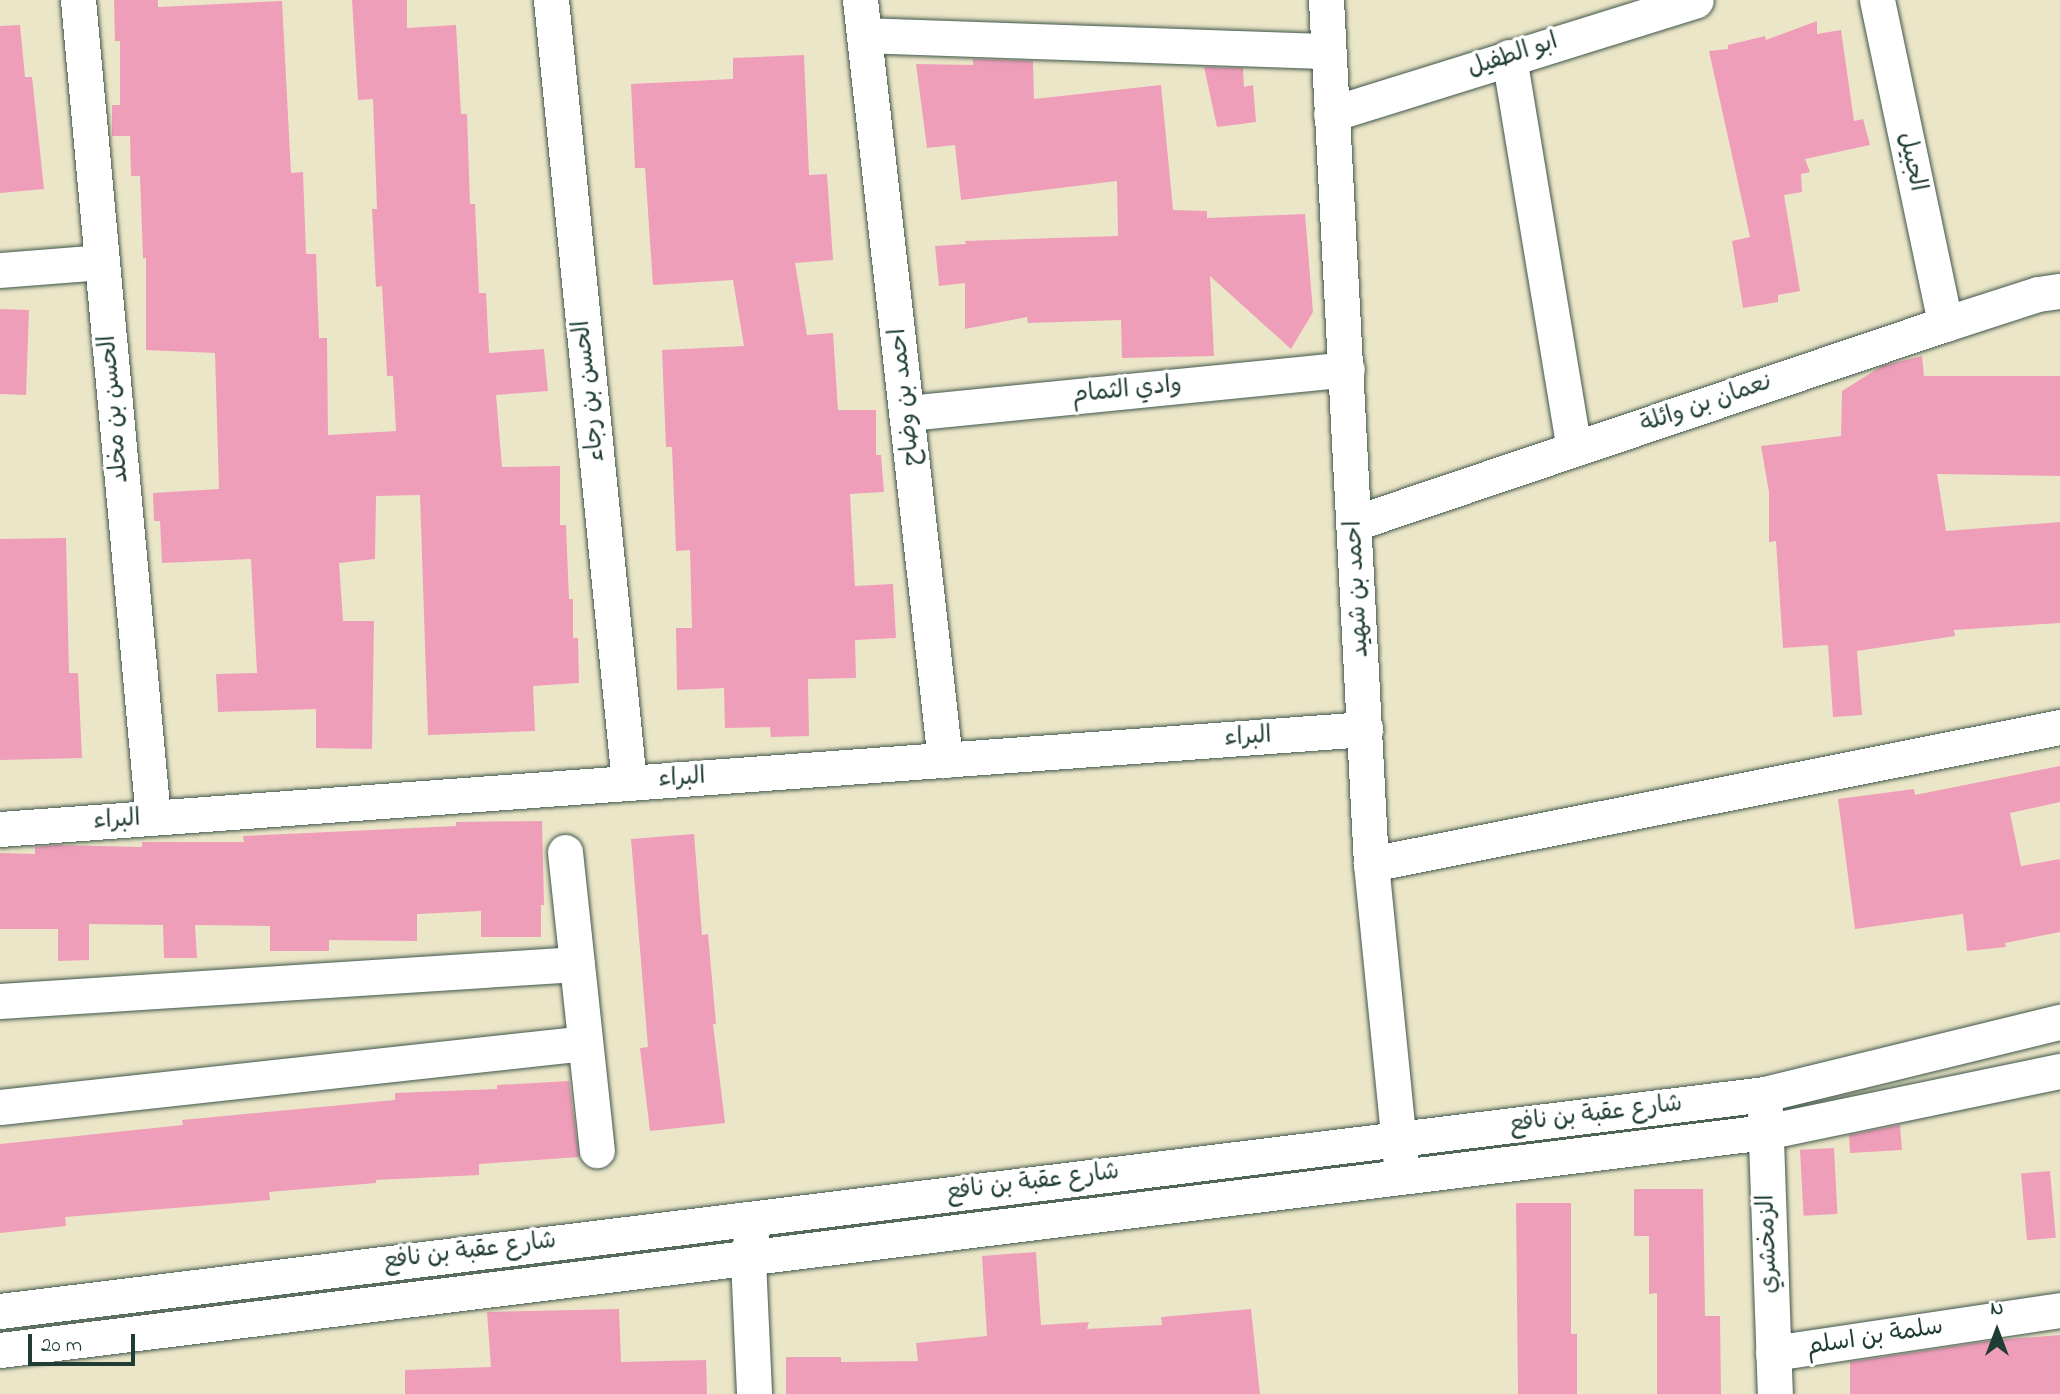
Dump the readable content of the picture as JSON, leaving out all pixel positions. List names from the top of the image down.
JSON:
{
  "streets": {
    "street": [
      "ابو الطفيل",
      "الجبيل",
      "الحسن بن رجاء",
      "وادي الثمام",
      "احمد بن وضاح",
      "نعمان بن وائلة",
      "الحسن بن مخلد",
      "احمد بن شهيد",
      "البراء",
      "شارع عقبة بن نافع",
      "الزمخشري",
      "سلمة بن اسلم"
    ]
  },
  "crossings": [
    ["ابو الطفيل", "احمد بن شهيد"],
    ["الجبيل", "نعمان بن وائلة"],
    ["الحسن بن رجاء", "البراء"],
    ["وادي الثمام", "احمد بن وضاح"],
    ["وادي الثمام", "احمد بن شهيد"],
    ["احمد بن وضاح", "البراء"],
    ["نعمان بن وائلة", "احمد بن شهيد"],
    ["الحسن بن مخلد", "البراء"],
    ["احمد بن شهيد", "البراء"],
    ["احمد بن شهيد", "شارع عقبة بن نافع"],
    ["شارع عقبة بن نافع", "الزمخشري"],
    ["الزمخشري", "سلمة بن اسلم"]
  ],
  "scale_bar": "20 m",
  "north": "top"
}
